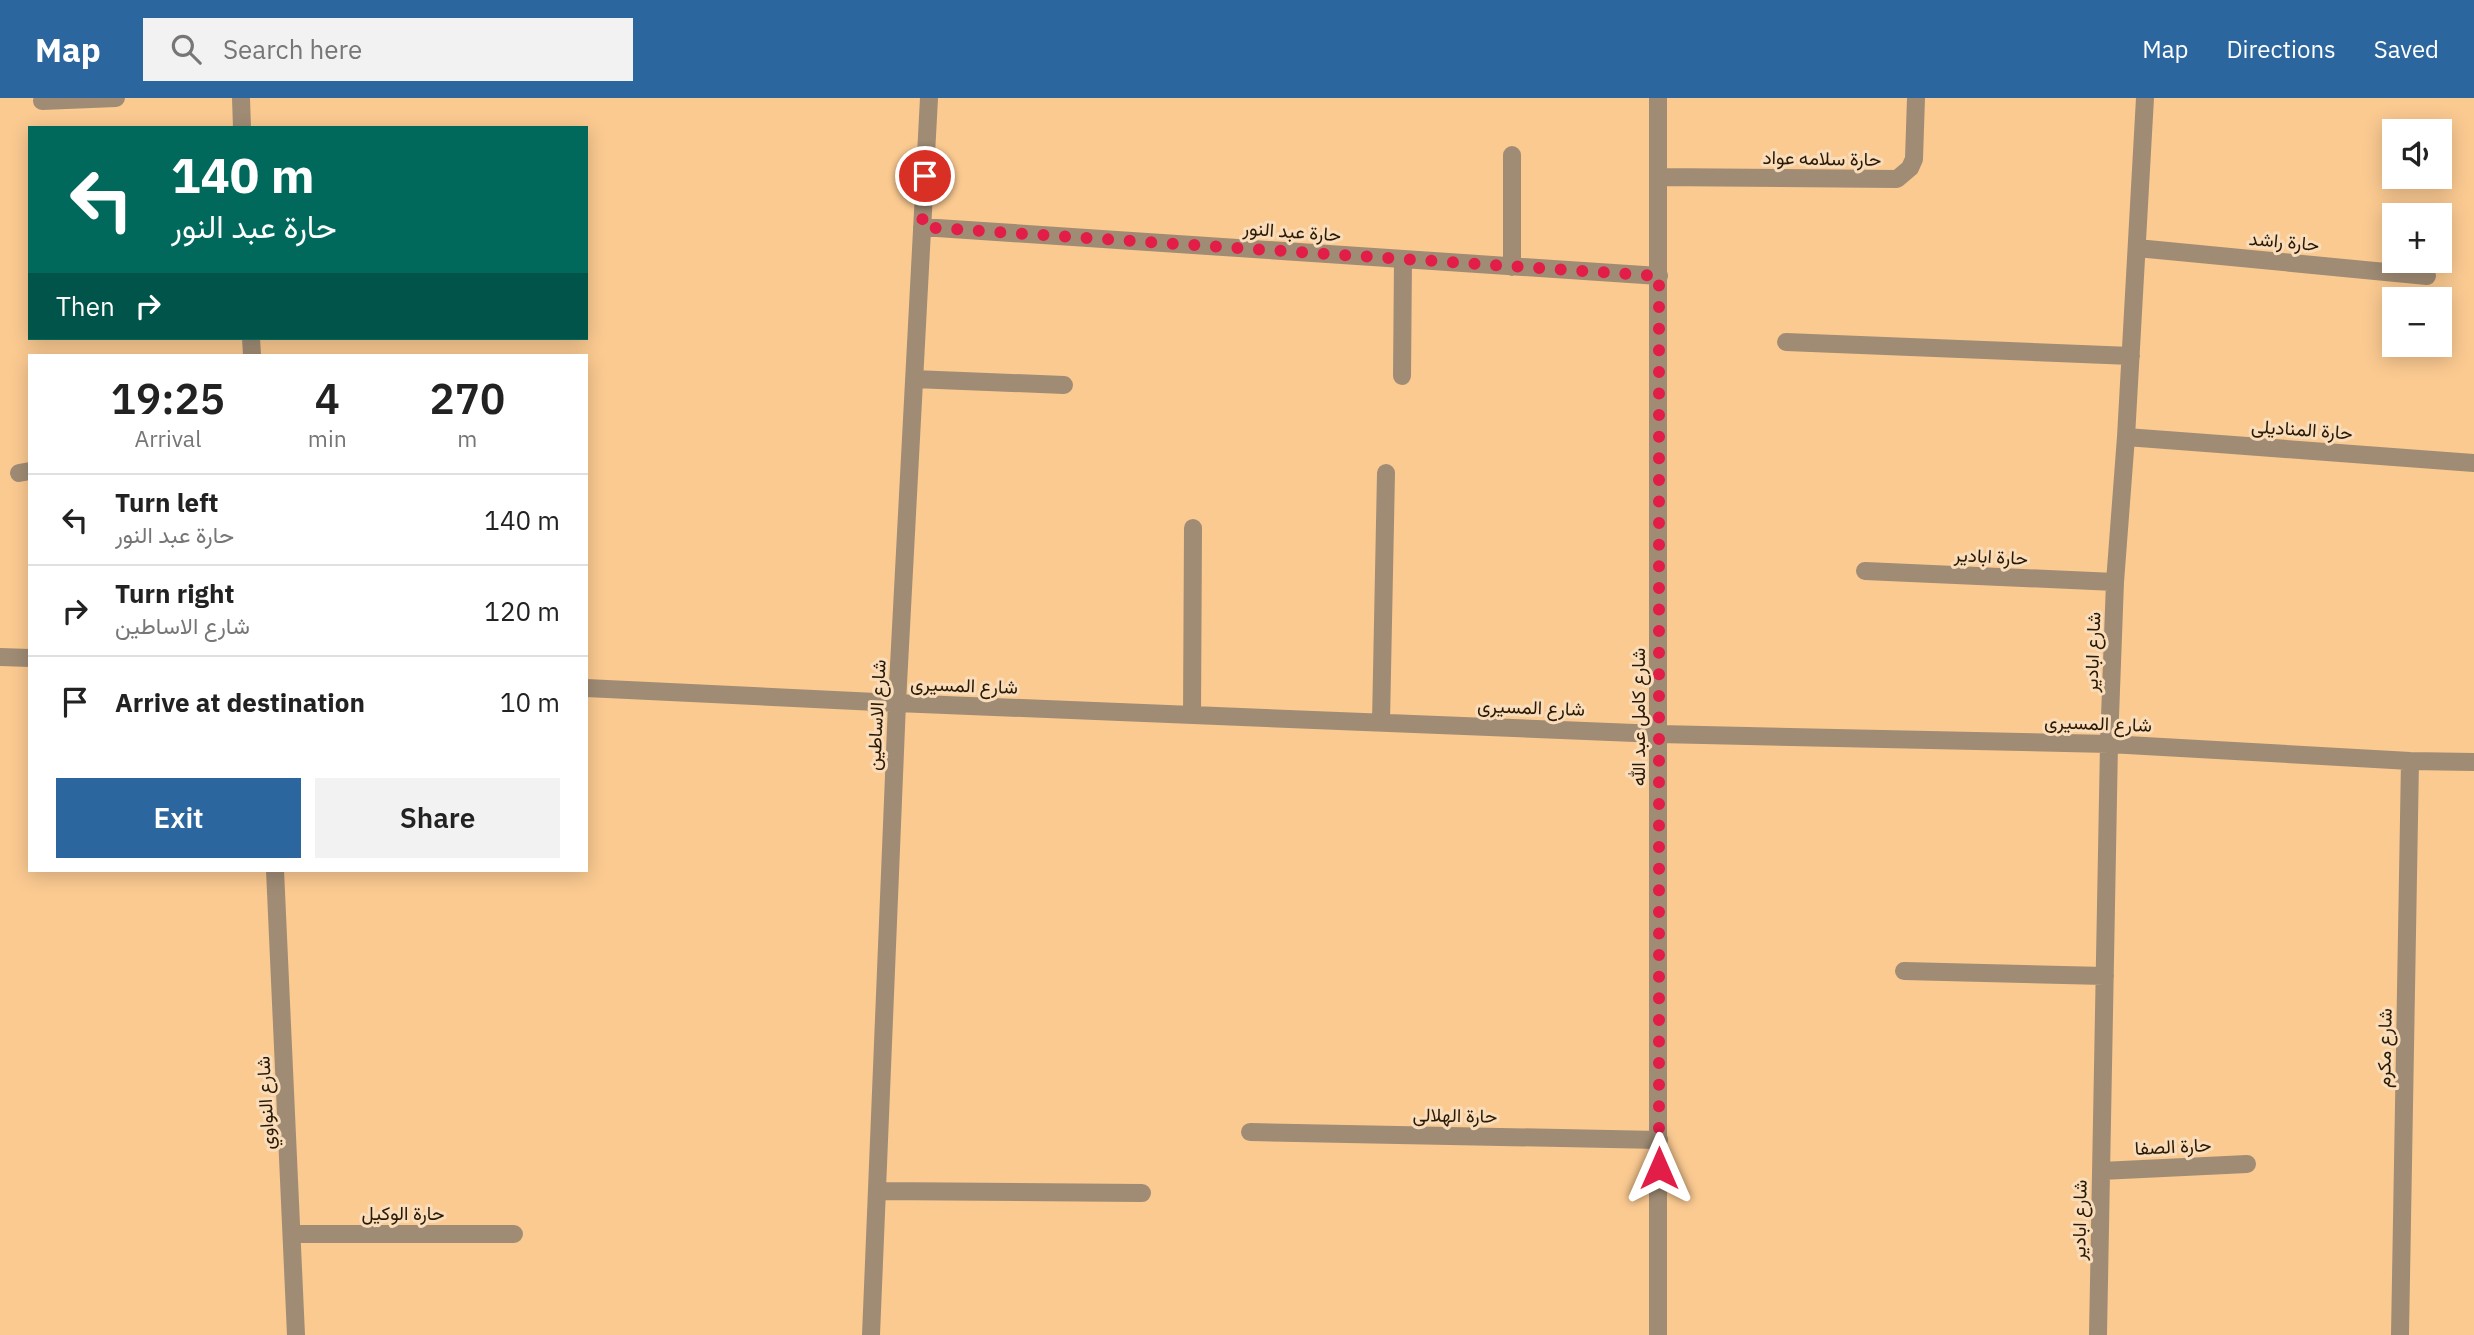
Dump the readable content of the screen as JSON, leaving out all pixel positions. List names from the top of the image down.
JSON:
{
  "streets": {
    "street": [
      "حارة سلامه عواد",
      "حارة عبد النور",
      "حارة راشد",
      "حارة المناديلى",
      "حارة ابادير",
      "شارع ابادير",
      "شارع المسيرى",
      "شارع الاساطين",
      "شارع كامل عبد الله",
      "شارع مكرم",
      "شارع النواوي",
      "حارة الهلالى",
      "حارة الصفا",
      "حارة الوكيل"
    ]
  },
  "crossings": [
    ["حارة سلامه عواد", "شارع كامل عبد الله"],
    ["حارة عبد النور", "شارع الاساطين"],
    ["حارة عبد النور", "شارع كامل عبد الله"],
    ["حارة راشد", "شارع ابادير"],
    ["حارة المناديلى", "شارع ابادير"],
    ["حارة ابادير", "شارع ابادير"],
    ["شارع ابادير", "شارع المسيرى"],
    ["شارع ابادير", "حارة الصفا"],
    ["شارع المسيرى", "شارع الاساطين"],
    ["شارع المسيرى", "شارع كامل عبد الله"],
    ["شارع المسيرى", "شارع مكرم"],
    ["شارع كامل عبد الله", "حارة الهلالى"],
    ["شارع النواوي", "حارة الوكيل"]
  ],
  "page": {
    "header": "Map",
    "search": "Search here",
    "nav": ["Map", "Directions", "Saved"],
    "map_buttons": ["+", "−"],
    "turn": ["140 m", "حارة عبد النور"],
    "then": "Then",
    "eta": [
      "19:25",
      "Arrival",
      "4",
      "min",
      "270",
      "m"
    ],
    "list": [
      {
        "name": "Turn left",
        "note": "حارة عبد النور",
        "value": "140 m"
      },
      {
        "name": "Turn right",
        "note": "شارع الاساطين",
        "value": "120 m"
      },
      {
        "name": "Arrive at destination",
        "value": "10 m"
      }
    ],
    "buttons": ["Exit", "Share"]
  }
}
